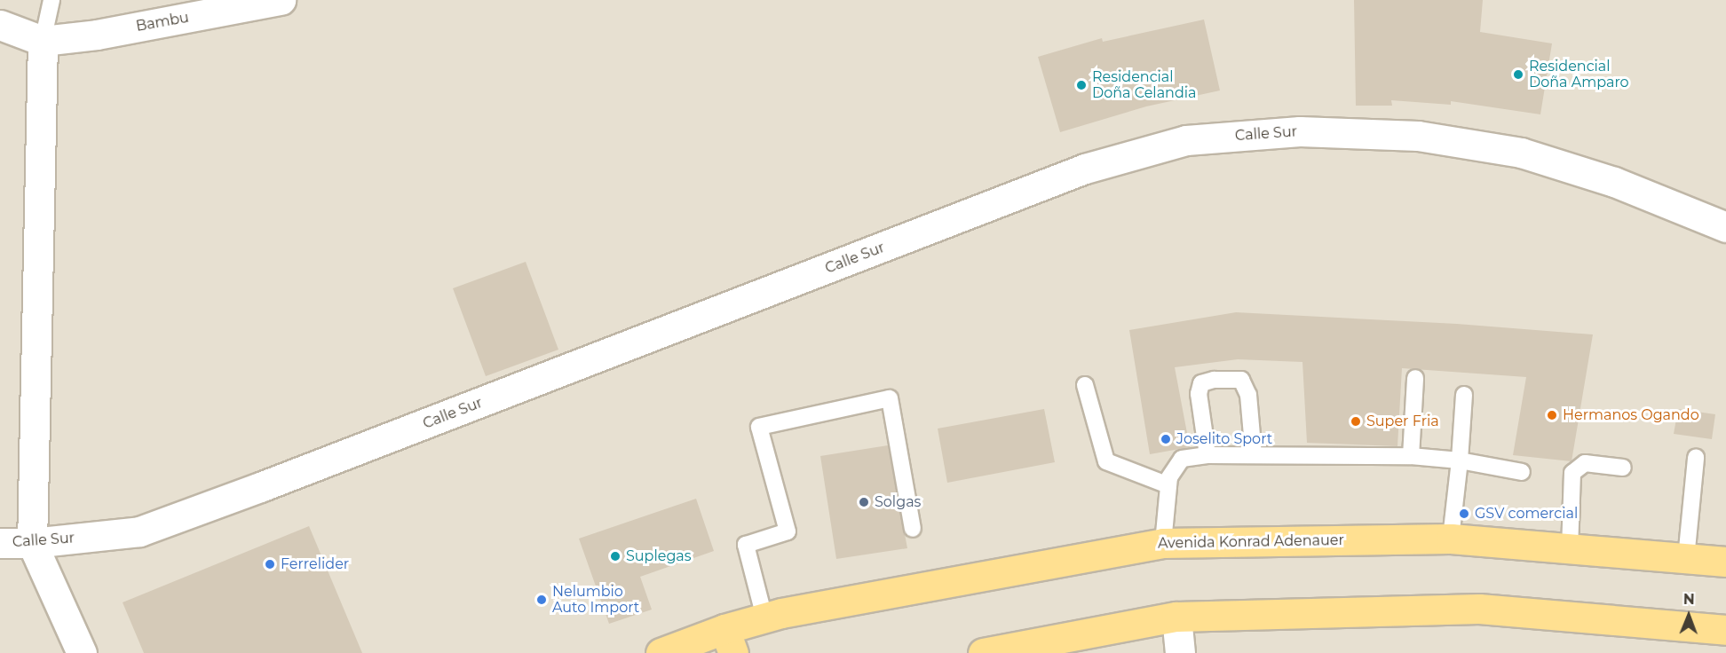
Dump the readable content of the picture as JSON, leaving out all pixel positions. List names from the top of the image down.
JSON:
{
  "streets": {
    "main road": ["Avenida Konrad Adenauer"],
    "street": ["Bambu", "Calle Sur"]
  },
  "places": [
    "Residencial Doña Amparo",
    "Residencial Doña Celandia",
    "Hermanos Ogando",
    "Super Fria",
    "Joselito Sport",
    "Solgas",
    "GSV comercial",
    "Suplegas",
    "Ferrelider",
    "Nelumbio Auto Import"
  ],
  "north": "top"
}
